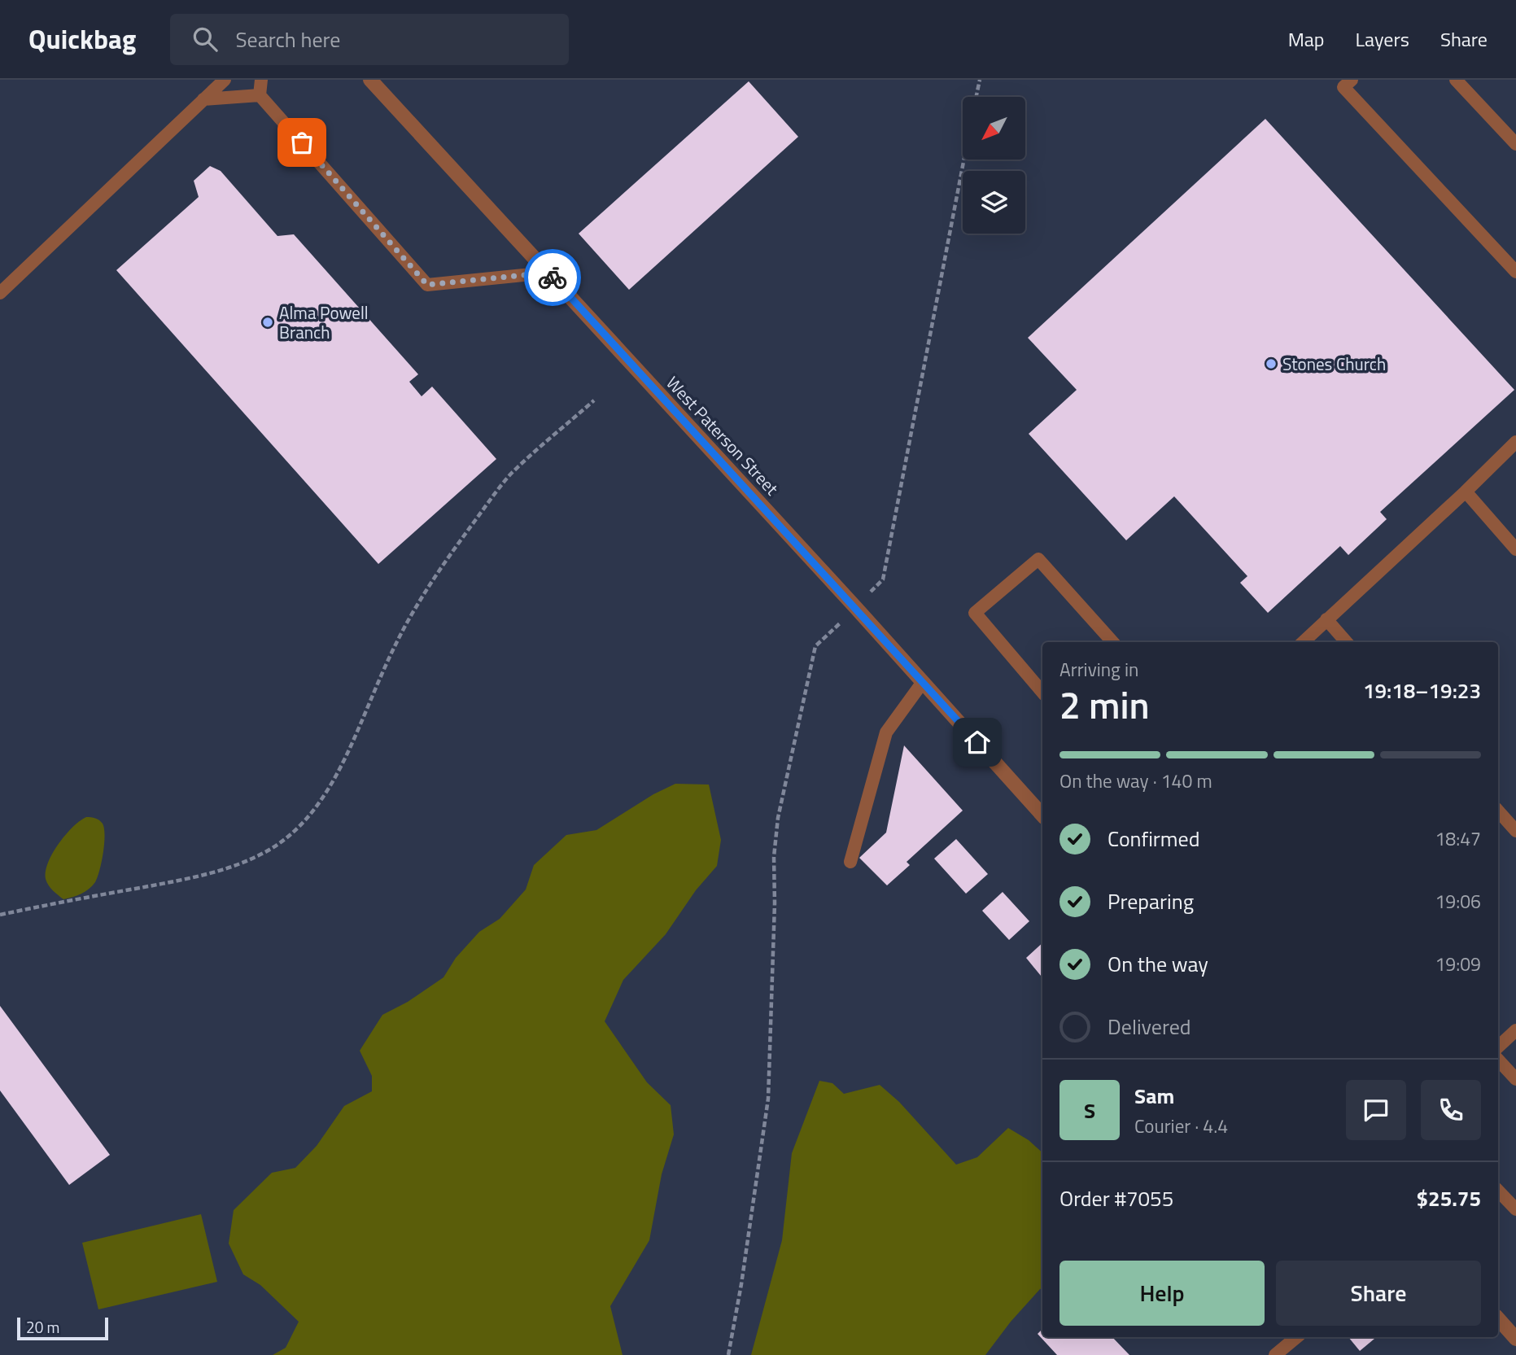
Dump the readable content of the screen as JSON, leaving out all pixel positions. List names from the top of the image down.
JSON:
{
  "streets": {
    "street": ["West Paterson Street"]
  },
  "places": ["Alma Powell Branch", "Stones Church"],
  "scale_bar": "20 m",
  "north": "bottom left",
  "page": {
    "header": "Quickbag",
    "search": "Search here",
    "nav": ["Map", "Layers", "Share"],
    "heading": ["2 min", "Arriving in", "19:18–19:23"],
    "panel": [
      "Sam",
      "Courier · 4.4",
      "Order #7055",
      "$25.75"
    ],
    "bar": "On the way · 140 m",
    "list": [
      ["Confirmed", "18:47"],
      ["Preparing", "19:06"],
      ["On the way", "19:09"],
      "Delivered"
    ],
    "round": "S",
    "buttons": ["Help", "Share"],
    "scale": "20 m"
  }
}
